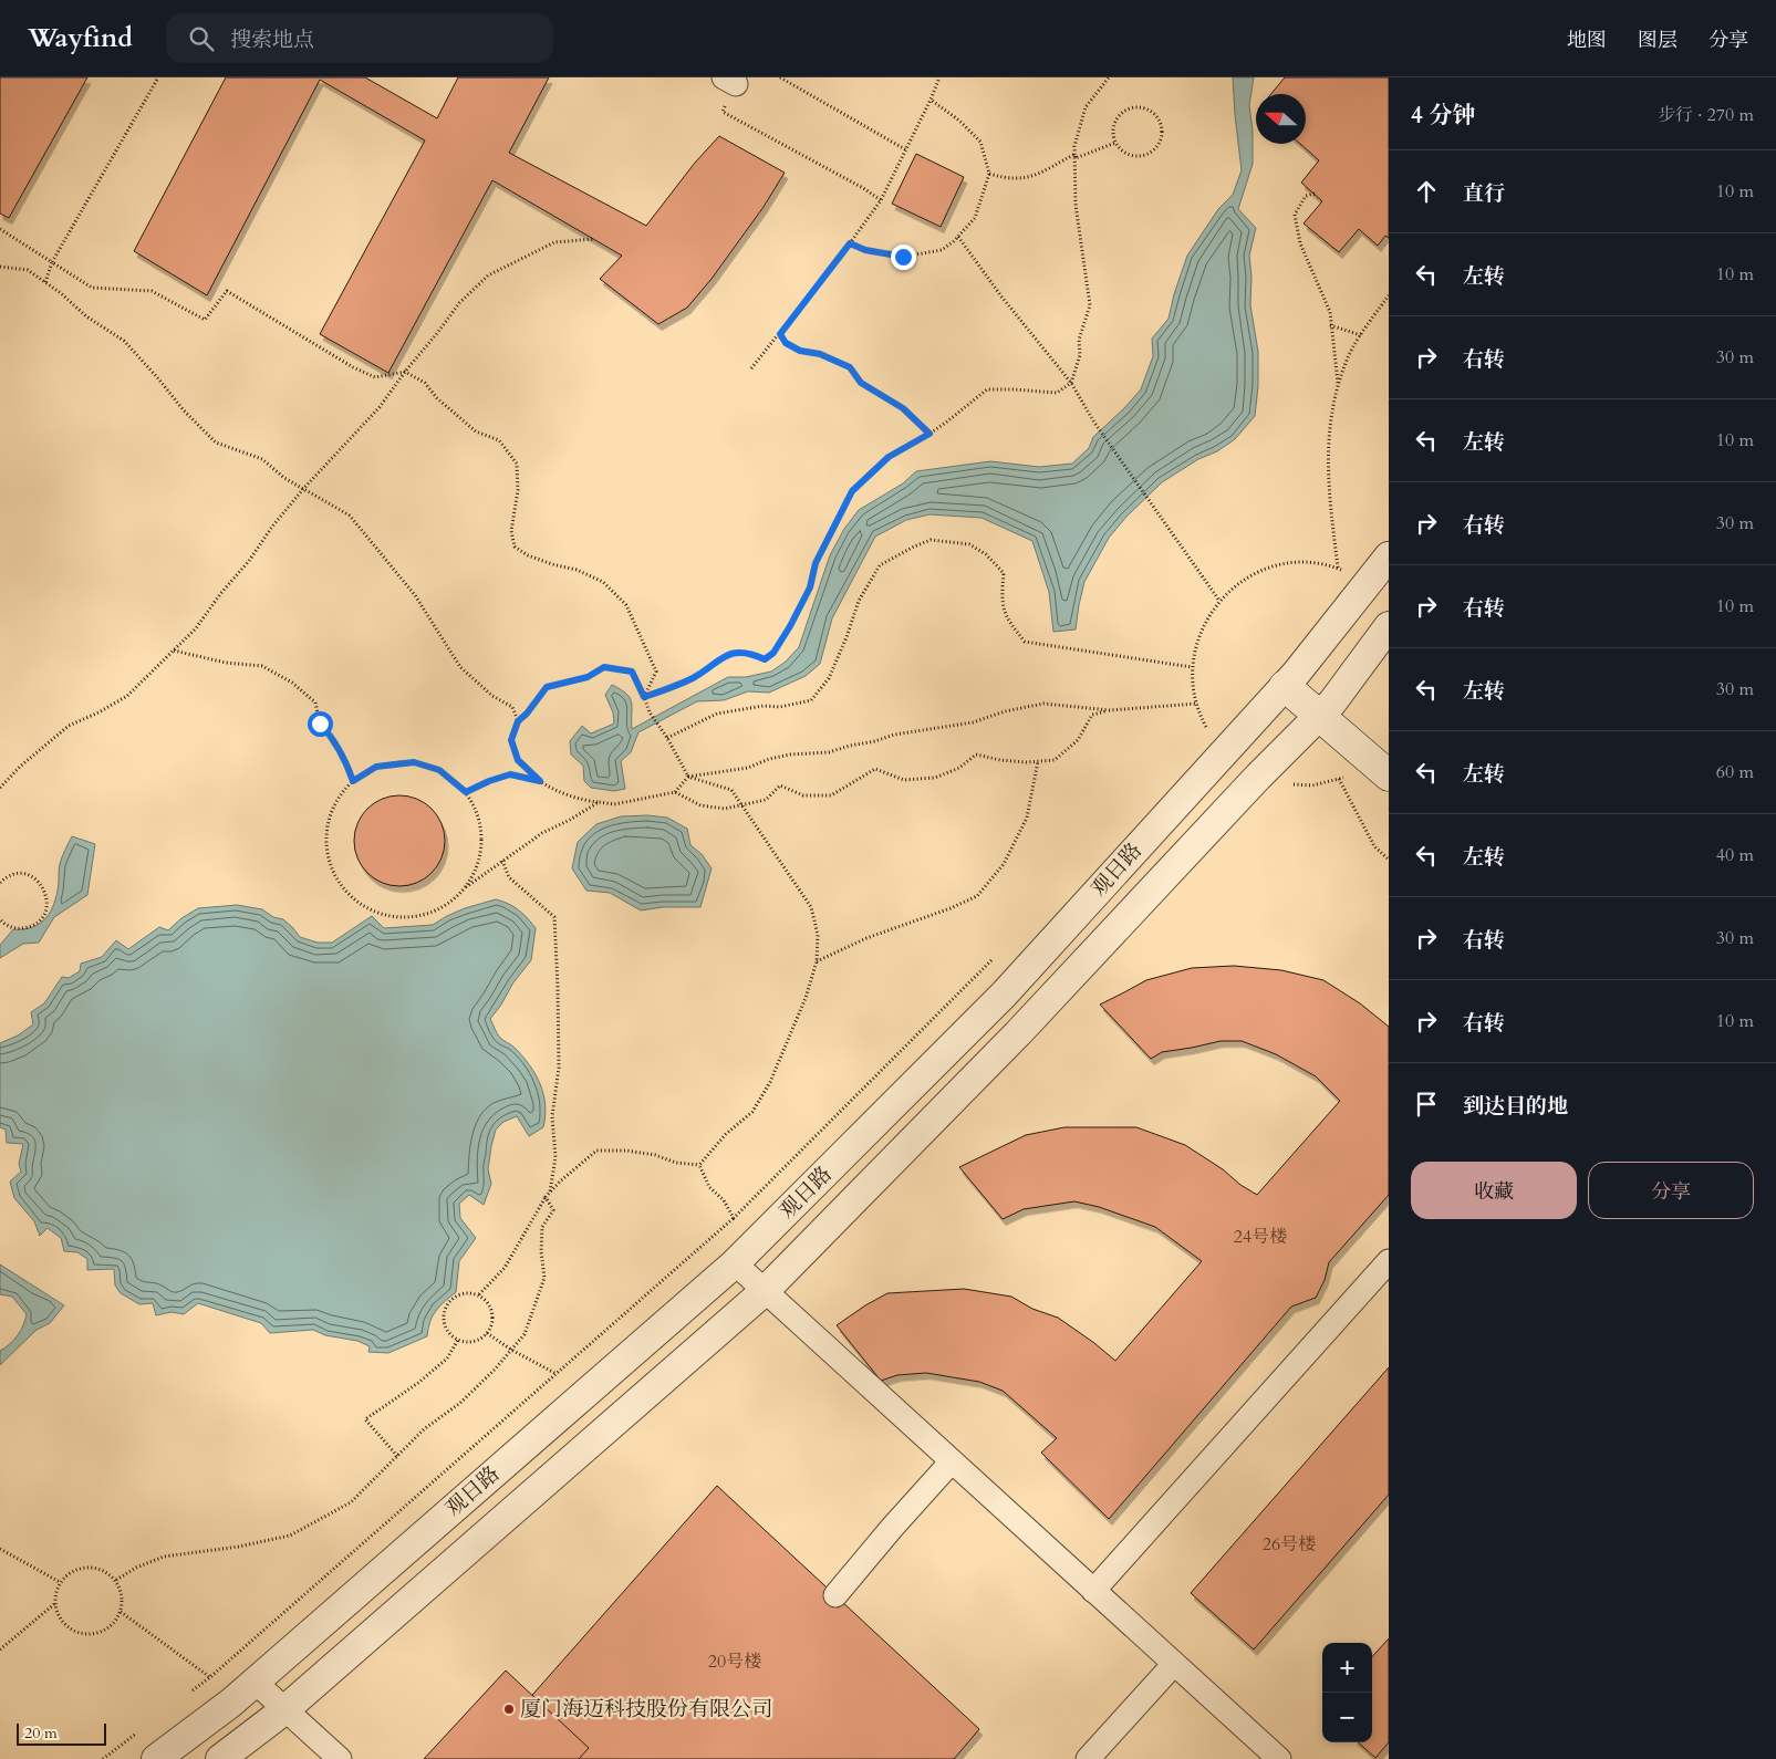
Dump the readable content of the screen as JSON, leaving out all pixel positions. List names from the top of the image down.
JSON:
{
  "streets": {
    "street": ["观日路"]
  },
  "places": ["厦门海迈科技股份有限公司"],
  "house_numbers": ["24号楼", "26号楼", "20号楼"],
  "scale_bar": "20 m",
  "north": "left",
  "page": {
    "header": "Wayfind",
    "search": "搜索地点",
    "nav": ["地图", "图层", "分享"],
    "heading": ["4 分钟", "步行 · 270 m"],
    "list": [
      ["直行", "10 m"],
      ["左转", "10 m"],
      ["右转", "30 m"],
      ["左转", "10 m"],
      ["右转", "30 m"],
      ["右转", "10 m"],
      ["左转", "30 m"],
      ["左转", "60 m"],
      ["左转", "40 m"],
      ["右转", "30 m"],
      ["右转", "10 m"],
      "到达目的地"
    ],
    "buttons": ["收藏", "分享"],
    "map_buttons": ["+", "−"],
    "scale": "20 m"
  }
}
